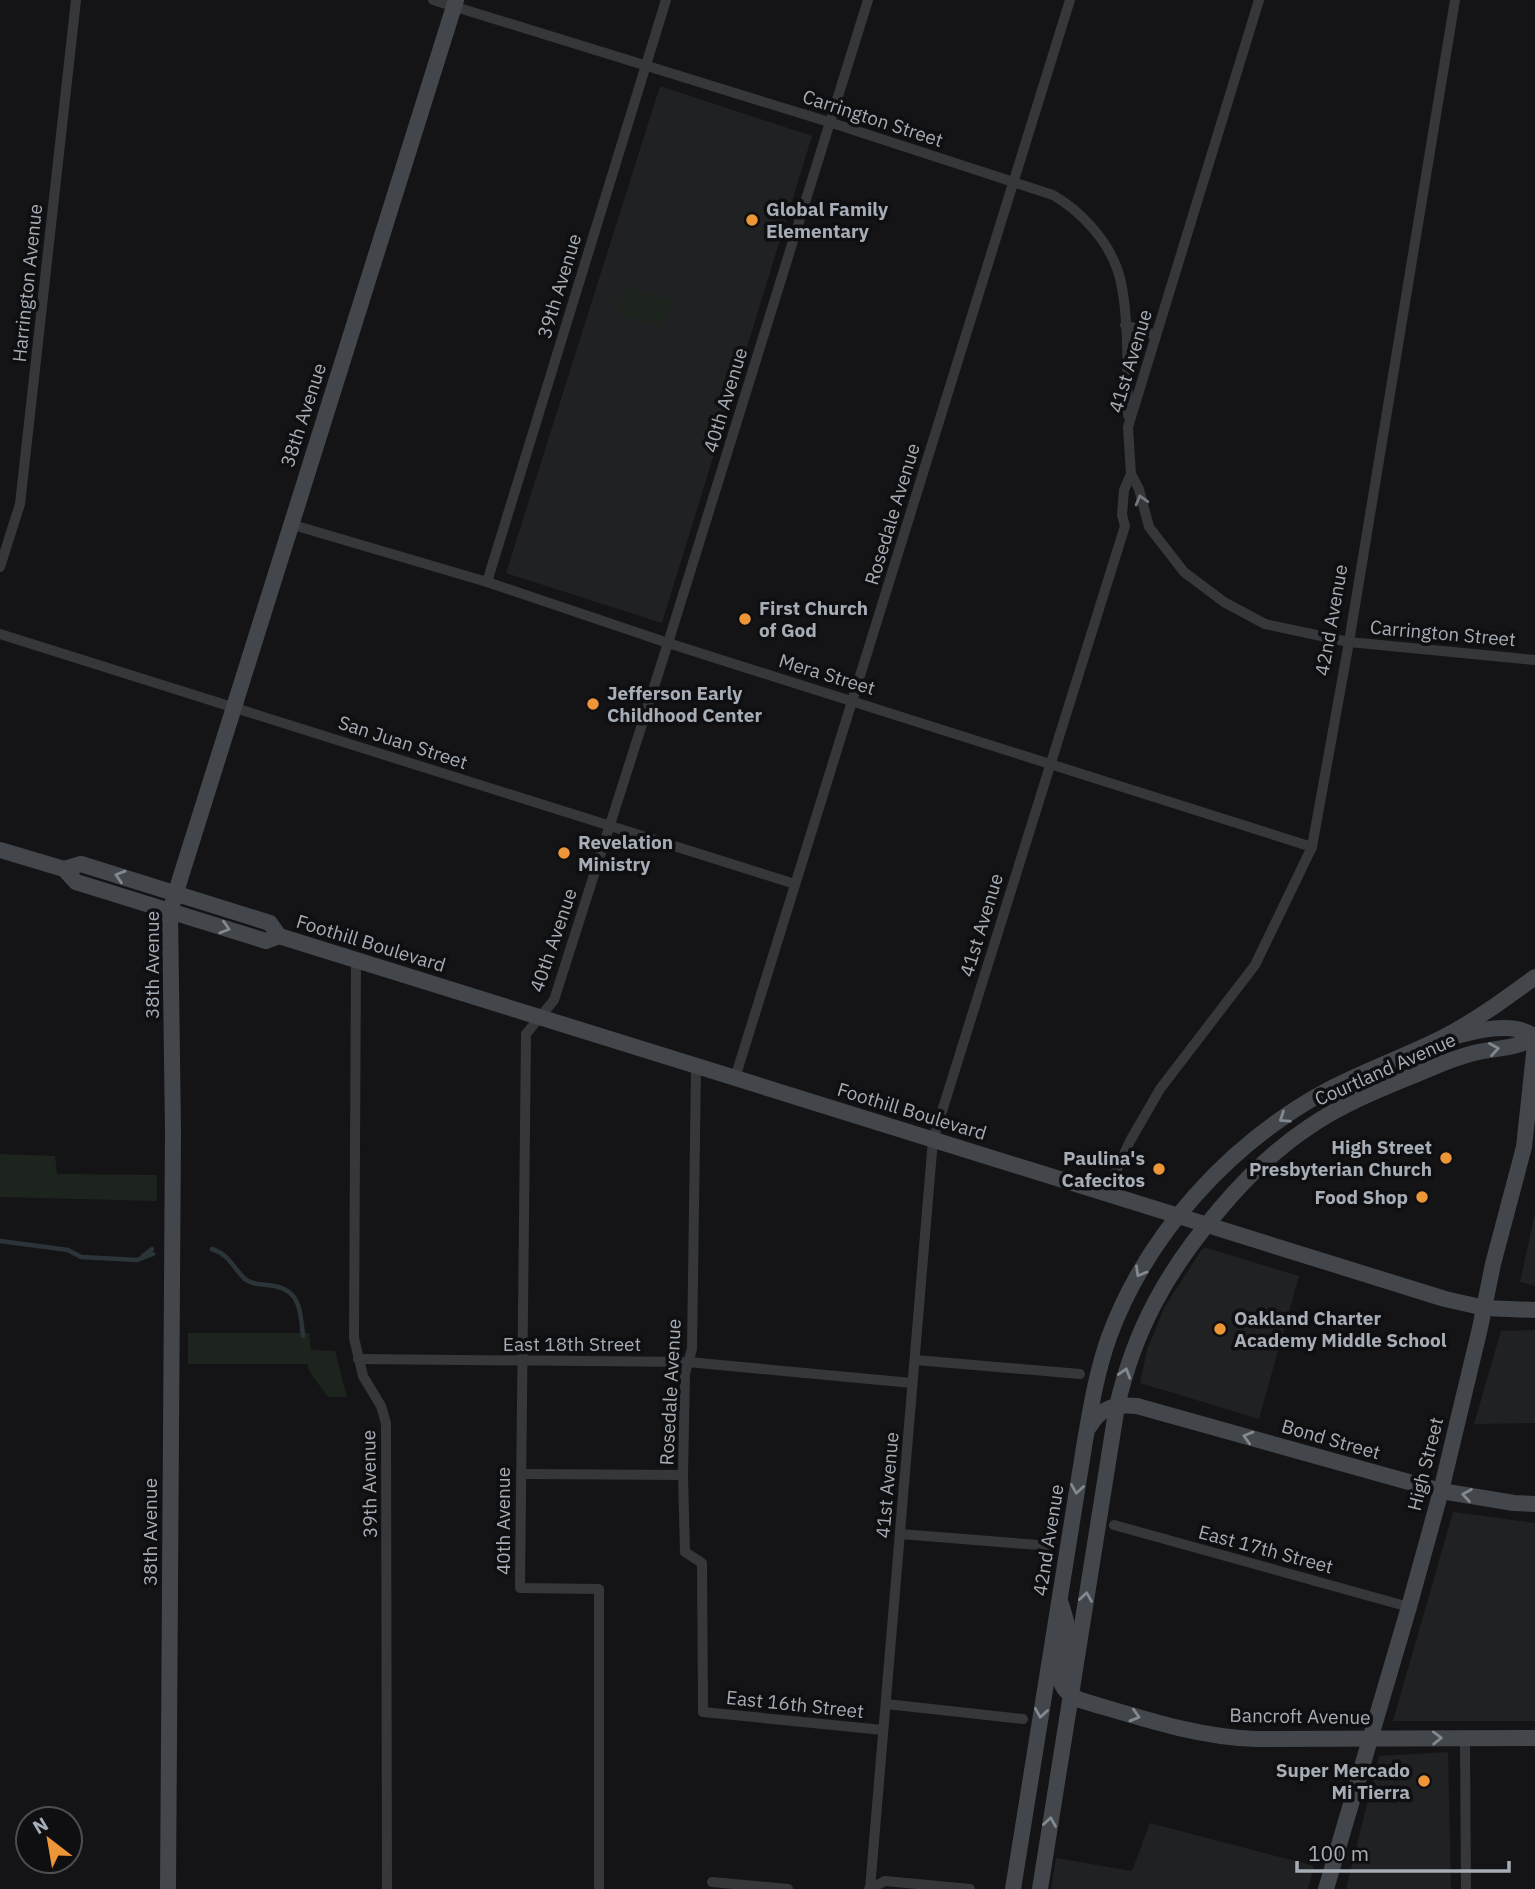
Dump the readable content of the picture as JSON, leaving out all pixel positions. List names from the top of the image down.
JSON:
{
  "streets": {
    "main road": [
      "38th Avenue",
      "42nd Avenue",
      "Foothill Boulevard",
      "Courtland Avenue",
      "Bond Street",
      "High Street",
      "Bancroft Avenue"
    ],
    "street": [
      "Carrington Street",
      "Harrington Avenue",
      "39th Avenue",
      "41st Avenue",
      "40th Avenue",
      "Rosedale Avenue",
      "Mera Street",
      "San Juan Street",
      "East 18th Street",
      "East 17th Street",
      "East 16th Street"
    ]
  },
  "crossings": [
    ["Carrington Street", "39th Avenue"],
    ["Carrington Street", "41st Avenue"],
    ["Carrington Street", "40th Avenue"],
    ["Carrington Street", "38th Avenue"],
    ["Carrington Street", "Rosedale Avenue"],
    ["Carrington Street", "42nd Avenue"],
    ["39th Avenue", "Mera Street"],
    ["39th Avenue", "Foothill Boulevard"],
    ["39th Avenue", "East 18th Street"],
    ["41st Avenue", "Mera Street"],
    ["41st Avenue", "Foothill Boulevard"],
    ["41st Avenue", "East 18th Street"],
    ["41st Avenue", "East 16th Street"],
    ["40th Avenue", "Mera Street"],
    ["40th Avenue", "San Juan Street"],
    ["40th Avenue", "Foothill Boulevard"],
    ["40th Avenue", "East 18th Street"],
    ["38th Avenue", "Mera Street"],
    ["38th Avenue", "San Juan Street"],
    ["38th Avenue", "Foothill Boulevard"],
    ["Rosedale Avenue", "Mera Street"],
    ["Rosedale Avenue", "San Juan Street"],
    ["Rosedale Avenue", "Foothill Boulevard"],
    ["Rosedale Avenue", "East 18th Street"],
    ["Rosedale Avenue", "East 16th Street"],
    ["42nd Avenue", "Mera Street"],
    ["42nd Avenue", "Foothill Boulevard"],
    ["42nd Avenue", "Courtland Avenue"],
    ["Foothill Boulevard", "Courtland Avenue"],
    ["Foothill Boulevard", "High Street"],
    ["Bond Street", "High Street"],
    ["High Street", "East 17th Street"],
    ["High Street", "Bancroft Avenue"]
  ],
  "one_way": ["42nd Avenue", "Bond Street", "Bancroft Avenue"],
  "places": [
    "Global Family Elementary",
    "First Church of God",
    "Jefferson Early Childhood Center",
    "Revelation Ministry",
    "High Street Presbyterian Church",
    "Paulina's Cafecitos",
    "Food Shop",
    "Oakland Charter Academy Middle School",
    "Super Mercado Mi Tierra"
  ],
  "scale_bar": "100 m",
  "north": "top left"
}
